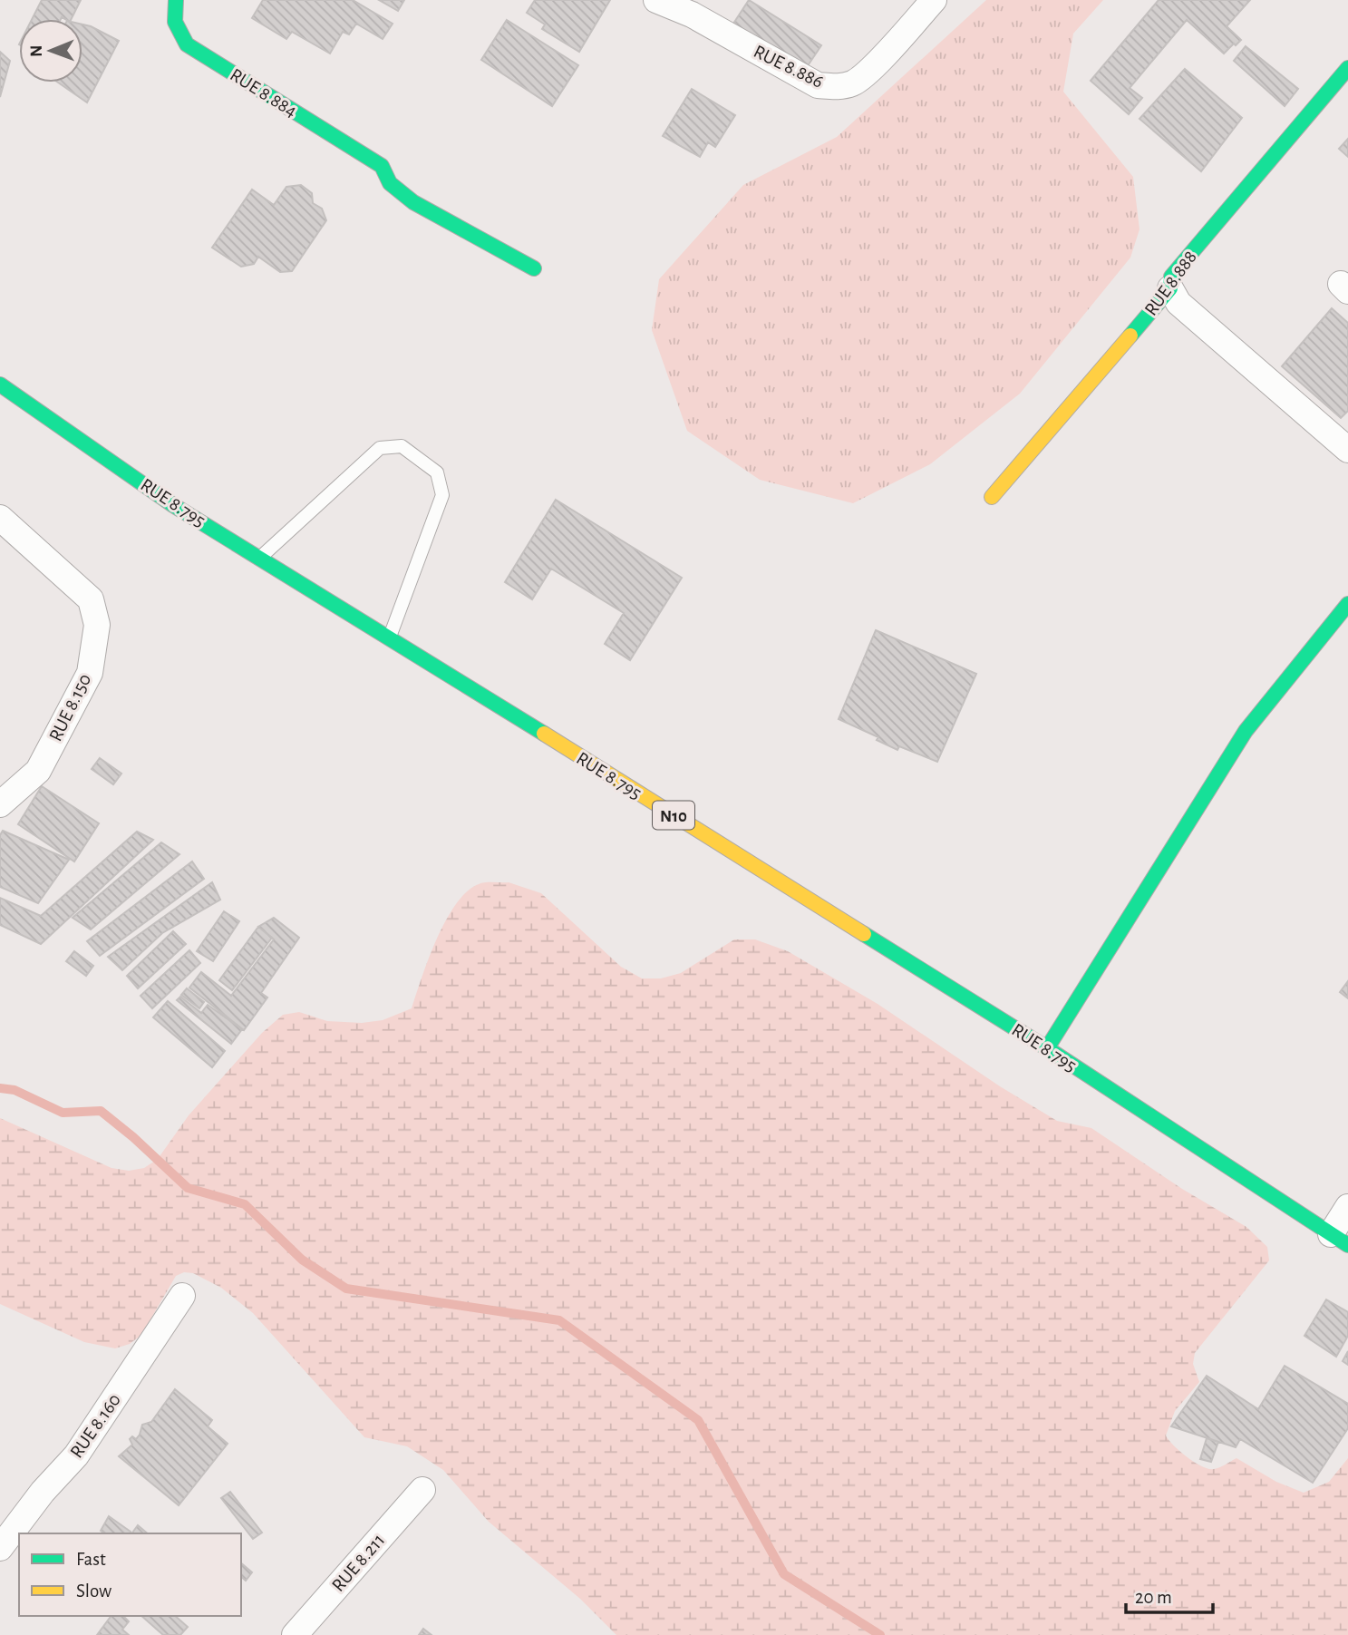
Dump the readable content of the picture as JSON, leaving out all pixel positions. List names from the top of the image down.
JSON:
{
  "streets": {
    "main road": [
      "RUE 8.884",
      "RUE 8.888",
      "RUE 8.795",
      "N10"
    ],
    "street": [
      "RUE 8.886",
      "RUE 8.150",
      "RUE 8.160",
      "RUE 8.211"
    ]
  },
  "legend": ["Fast", "Slow"],
  "scale_bar": "20 m",
  "north": "left"
}
